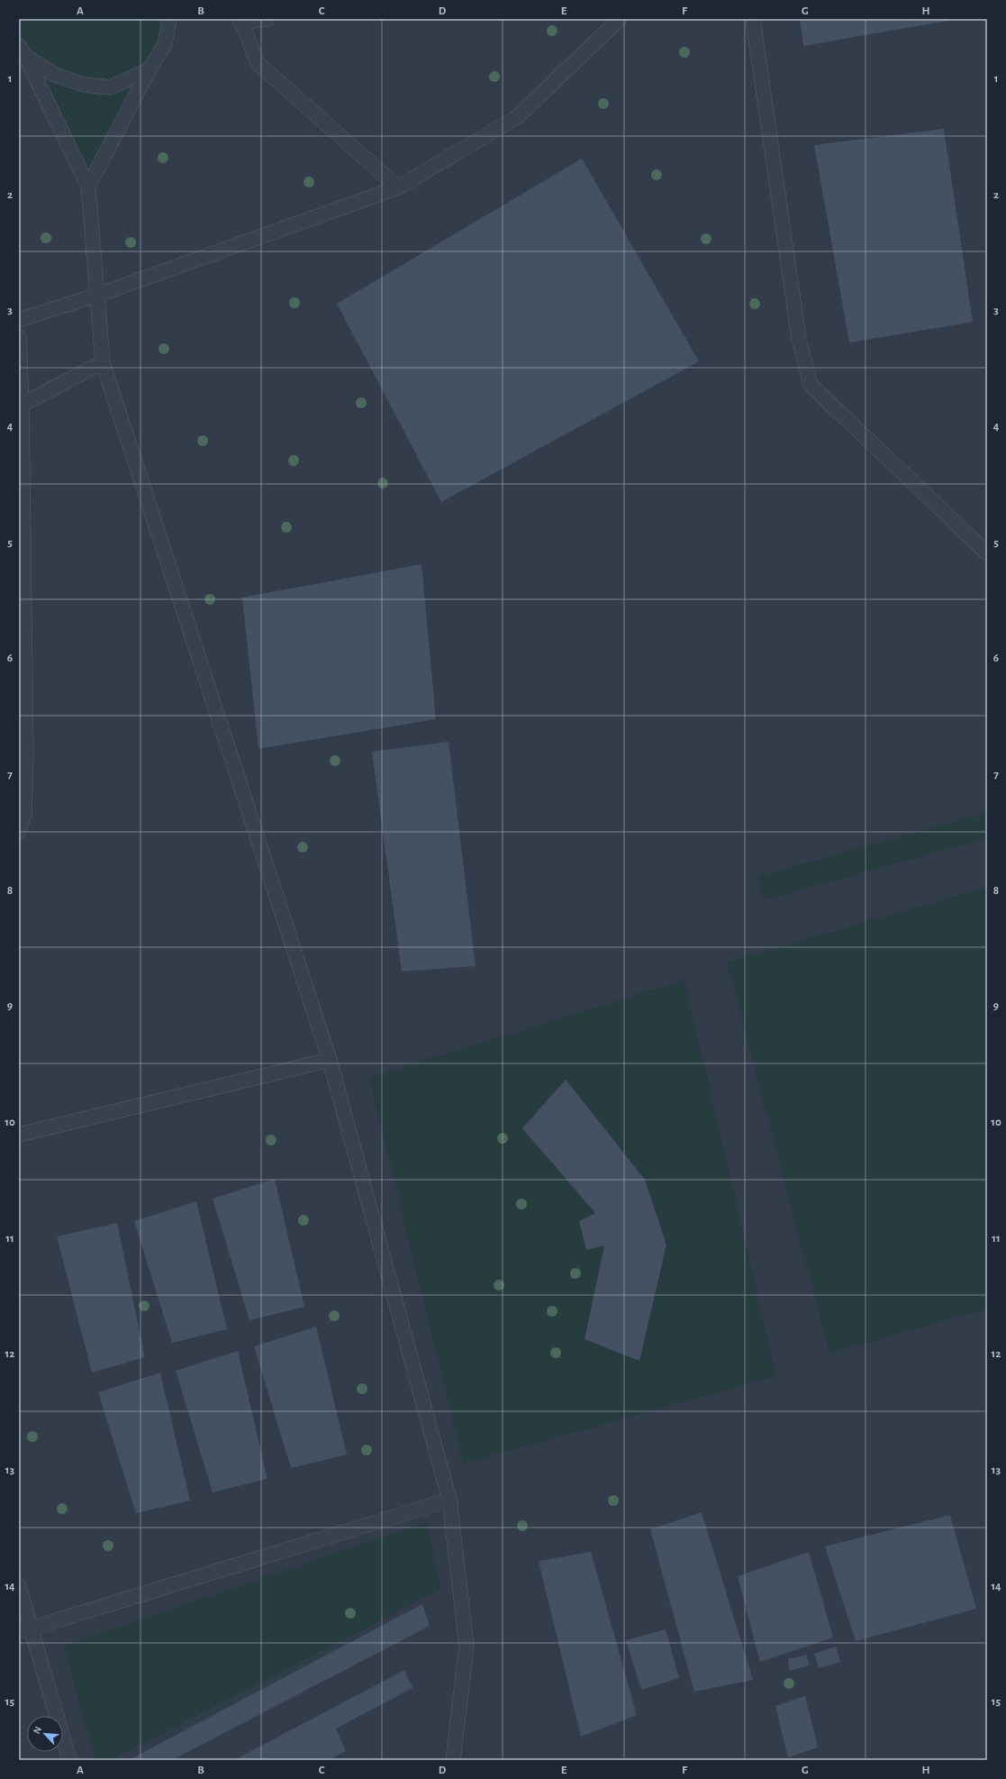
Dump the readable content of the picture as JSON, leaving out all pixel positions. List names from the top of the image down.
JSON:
{
  "north": "top left",
  "grid": {
    "columns": [
      "A",
      "B",
      "C",
      "D",
      "E",
      "F",
      "G",
      "H"
    ],
    "rows": [
      "1",
      "2",
      "3",
      "4",
      "5",
      "6",
      "7",
      "8",
      "9",
      "10",
      "11",
      "12",
      "13",
      "14",
      "15"
    ]
  }
}
